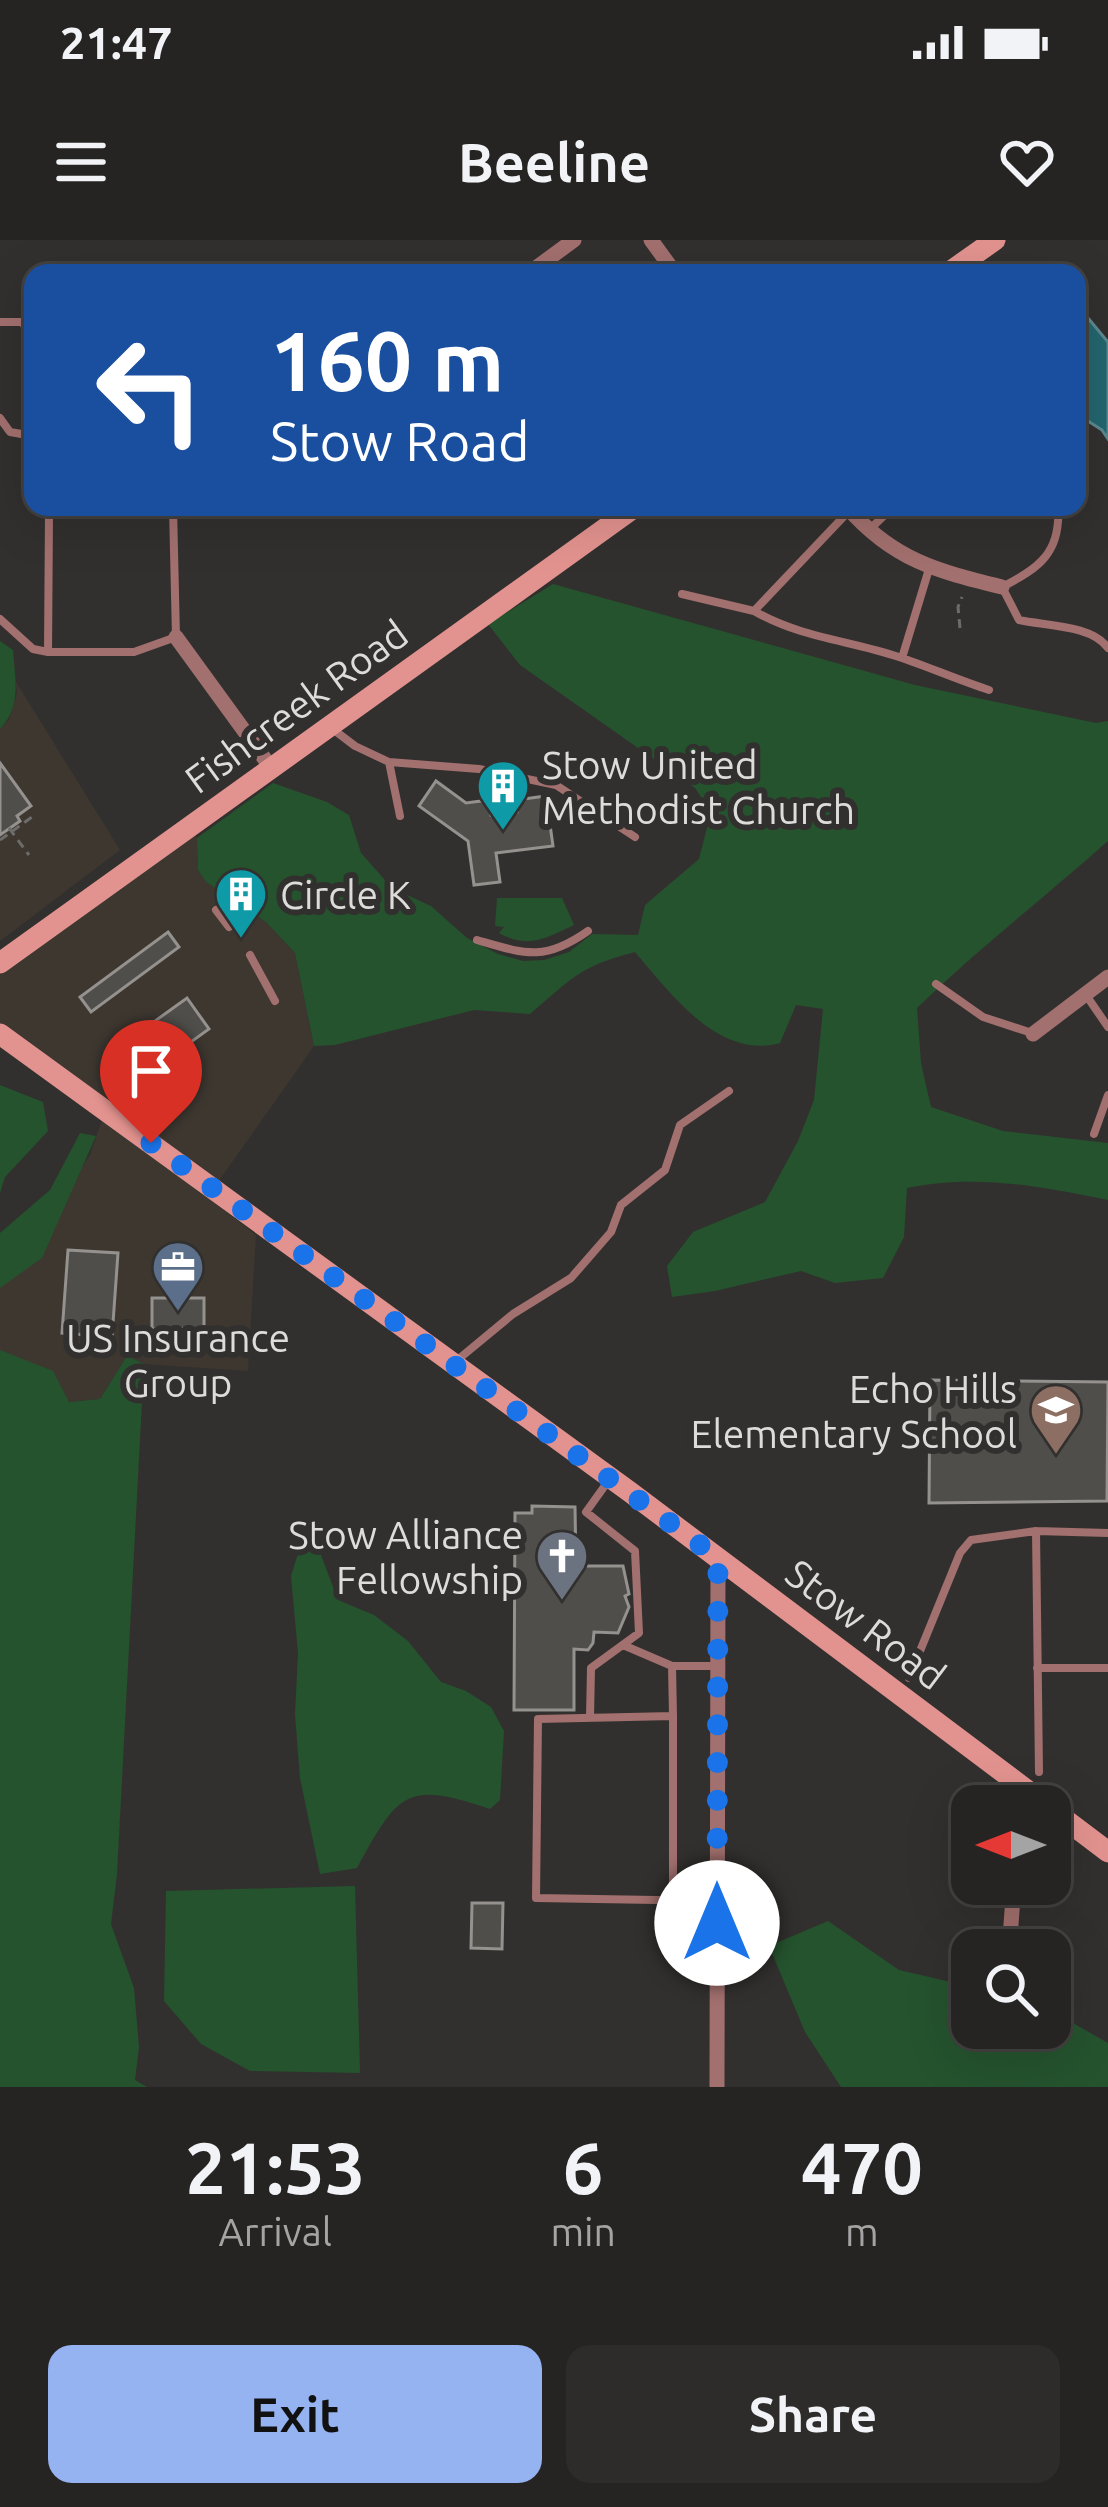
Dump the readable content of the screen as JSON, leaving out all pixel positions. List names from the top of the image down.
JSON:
{
  "streets": {
    "street": ["Fishcreek Road", "Stow Road"]
  },
  "places": {
    "building": ["Stow United Methodist Church", "Circle K"],
    "office": ["US Insurance Group"],
    "school or university": ["Echo Hills Elementary School"],
    "church": ["Stow Alliance Fellowship"]
  },
  "north": "left",
  "page": {
    "status": "21:47",
    "header": "Beeline",
    "turn": ["160 m", "Stow Road"],
    "eta": [
      "21:53",
      "Arrival",
      "6",
      "min",
      "470",
      "m"
    ],
    "buttons": ["Exit", "Share"]
  }
}
